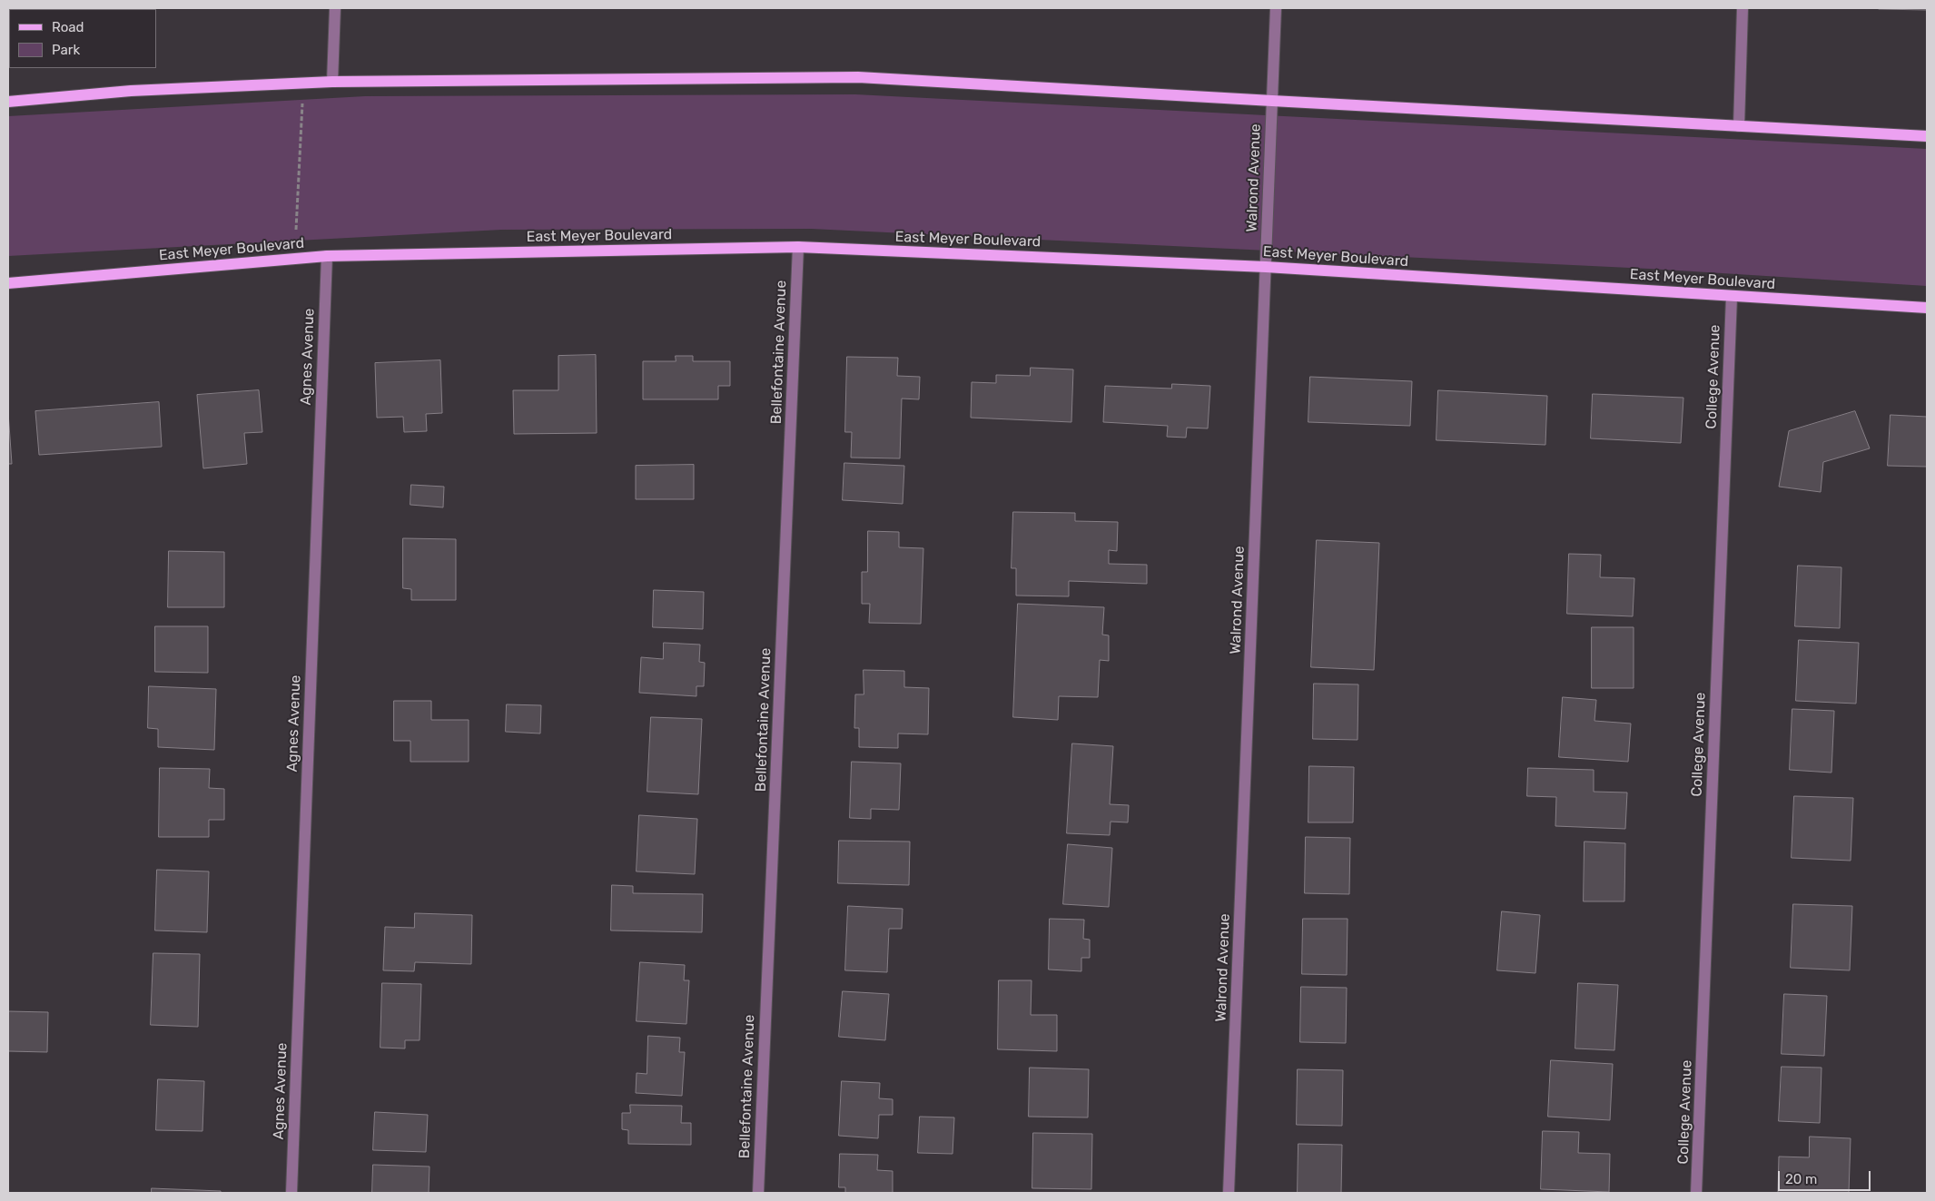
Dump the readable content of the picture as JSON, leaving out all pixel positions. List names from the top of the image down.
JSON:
{
  "streets": {
    "main road": ["East Meyer Boulevard"],
    "street": [
      "Walrond Avenue",
      "Bellefontaine Avenue",
      "Agnes Avenue",
      "College Avenue"
    ]
  },
  "crossings": [
    ["Walrond Avenue", "East Meyer Boulevard"],
    ["East Meyer Boulevard", "Bellefontaine Avenue"],
    ["East Meyer Boulevard", "Agnes Avenue"],
    ["East Meyer Boulevard", "College Avenue"]
  ],
  "legend": ["Road", "Park"],
  "scale_bar": "20 m"
}
